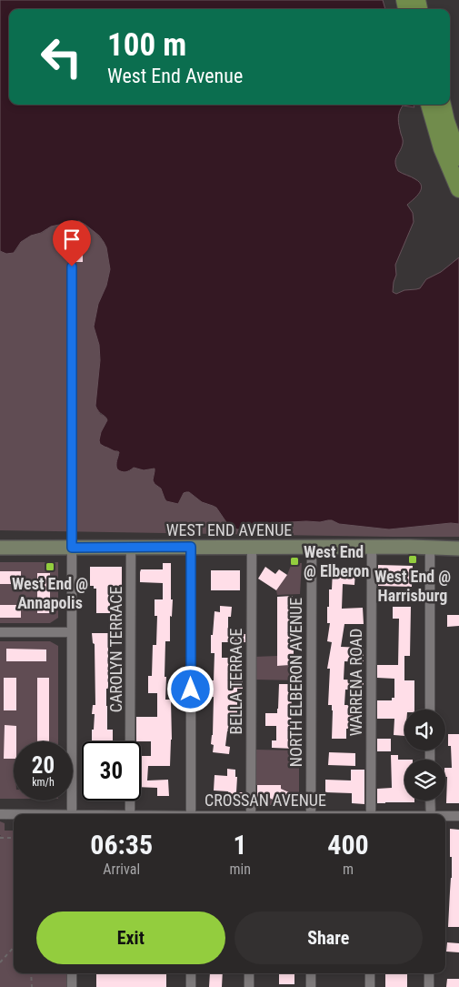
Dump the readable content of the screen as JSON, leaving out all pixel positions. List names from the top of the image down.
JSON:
{
  "streets": {
    "main road": ["WEST END AVENUE"],
    "street": [
      "CAROLYN TERRACE",
      "BELLA TERRACE",
      "NORTH ELBERON AVENUE",
      "WARRENA ROAD",
      "CROSSAN AVENUE"
    ]
  },
  "crossings": [
    ["WEST END AVENUE", "CAROLYN TERRACE"],
    ["WEST END AVENUE", "BELLA TERRACE"],
    ["WEST END AVENUE", "NORTH ELBERON AVENUE"],
    ["WEST END AVENUE", "WARRENA ROAD"]
  ],
  "places": {
    "transit": ["West End @ Harrisburg", "West End @ Elberon", "West End @ Annapolis"]
  },
  "page": {
    "turn": ["100 m", "West End Avenue"],
    "speed": "20 km/h",
    "limit": "30",
    "eta": [
      "06:35",
      "Arrival",
      "1",
      "min",
      "400",
      "m"
    ],
    "buttons": ["Exit", "Share"]
  }
}
